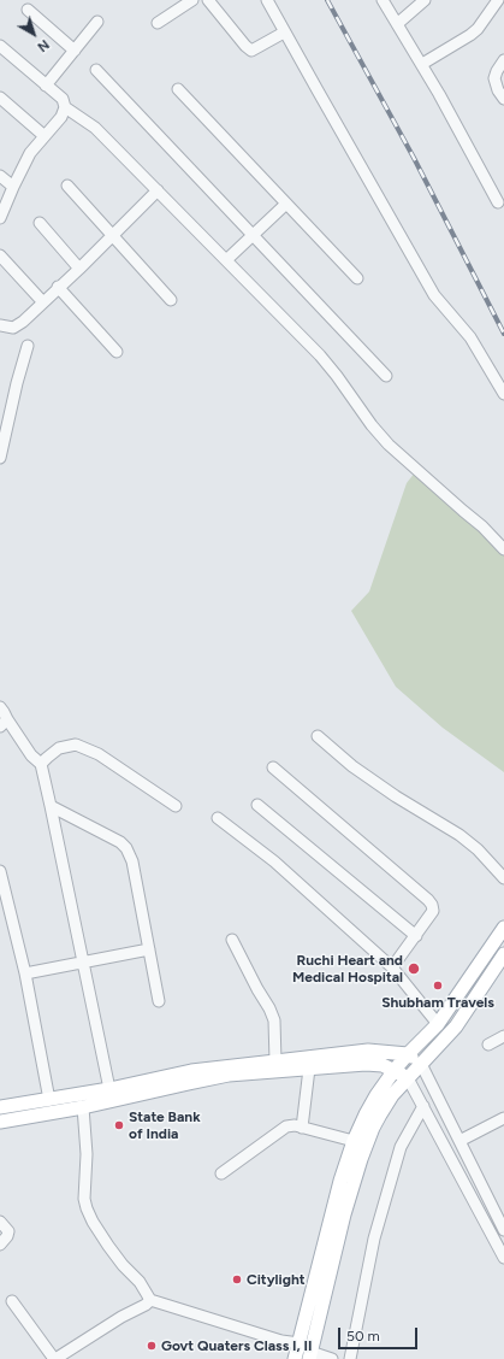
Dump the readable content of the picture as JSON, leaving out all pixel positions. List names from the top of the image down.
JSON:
{
  "places": [
    "Ruchi Heart and Medical Hospital",
    "Shubham Travels",
    "State Bank of India",
    "Citylight",
    "Govt Quaters Class I, II"
  ],
  "scale_bar": "50 m",
  "north": "bottom right"
}
